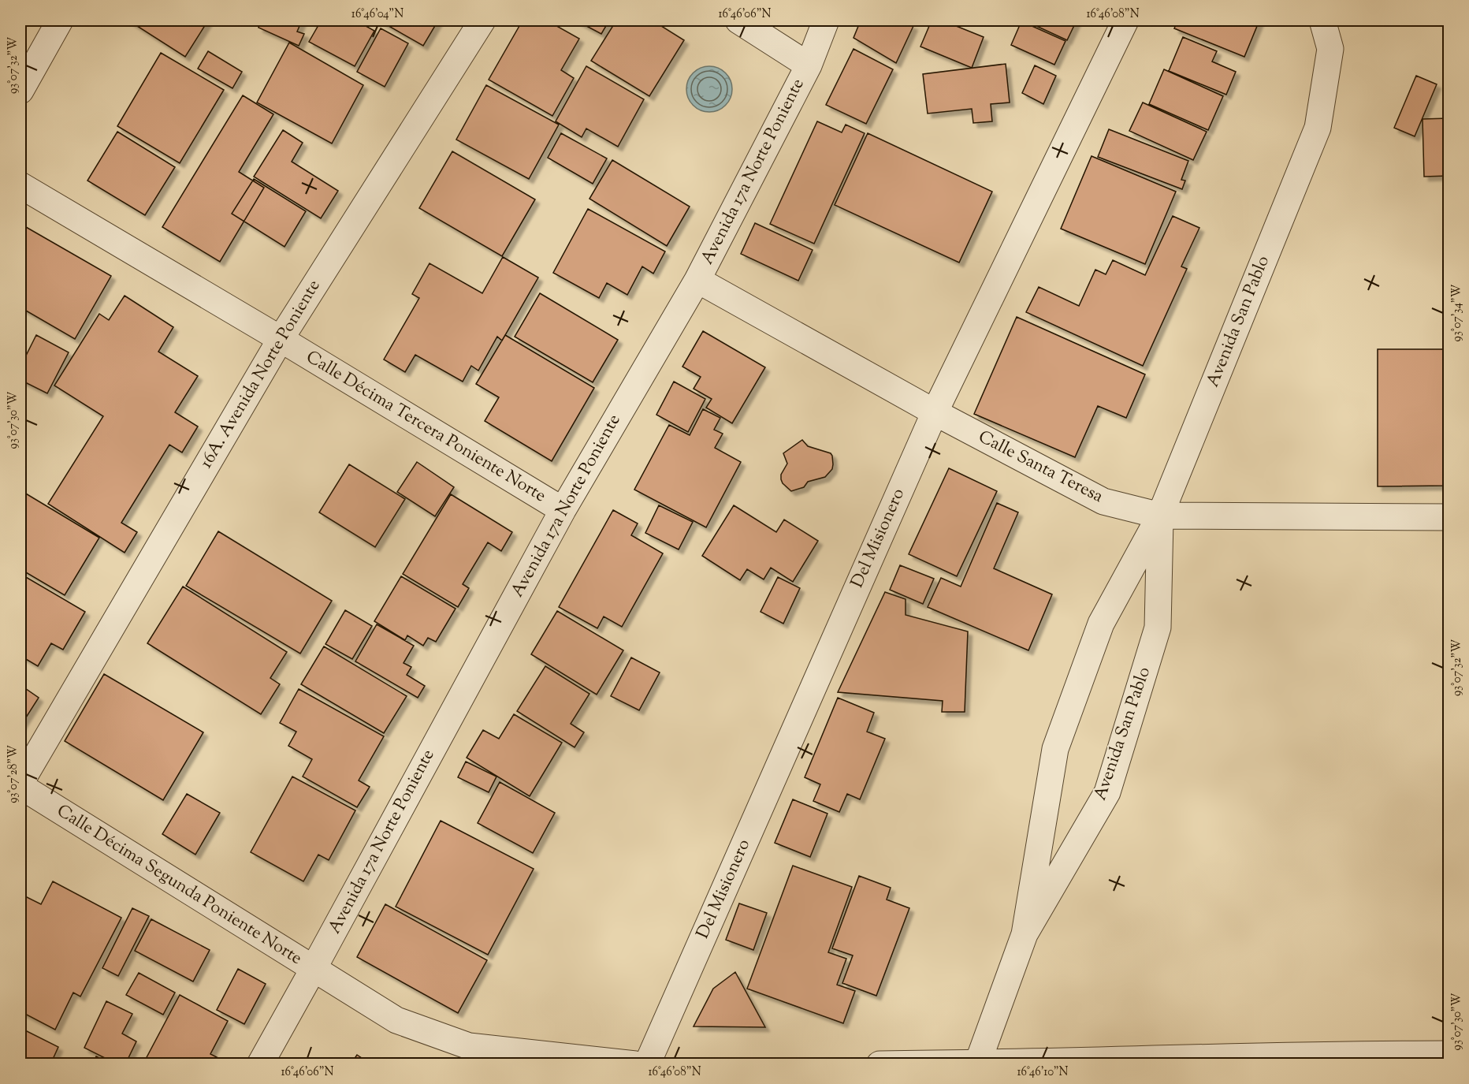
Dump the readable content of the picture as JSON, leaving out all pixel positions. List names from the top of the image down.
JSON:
{
  "streets": {
    "street": [
      "Avenida 17a Norte Poniente",
      "Avenida San Pablo",
      "16A. Avenida Norte Poniente",
      "Calle Décima Tercera Poniente Norte",
      "Calle Santa Teresa",
      "Del Misionero",
      "Calle Décima Segunda Poniente Norte"
    ]
  },
  "crossings": [
    ["Avenida 17a Norte Poniente", "Calle Décima Tercera Poniente Norte"],
    ["Avenida 17a Norte Poniente", "Calle Santa Teresa"],
    ["Avenida 17a Norte Poniente", "Calle Décima Segunda Poniente Norte"],
    ["Avenida San Pablo", "Calle Santa Teresa"],
    ["16A. Avenida Norte Poniente", "Calle Décima Tercera Poniente Norte"],
    ["16A. Avenida Norte Poniente", "Calle Décima Segunda Poniente Norte"],
    ["Calle Santa Teresa", "Del Misionero"]
  ],
  "coordinates": [
    "16°46'04\"N",
    "16°46'06\"N",
    "16°46'08\"N",
    "93°07'32\"W",
    "93°07'34\"W",
    "93°07'30\"W",
    "93°07'28\"W",
    "16°46'10\"N"
  ]
}
